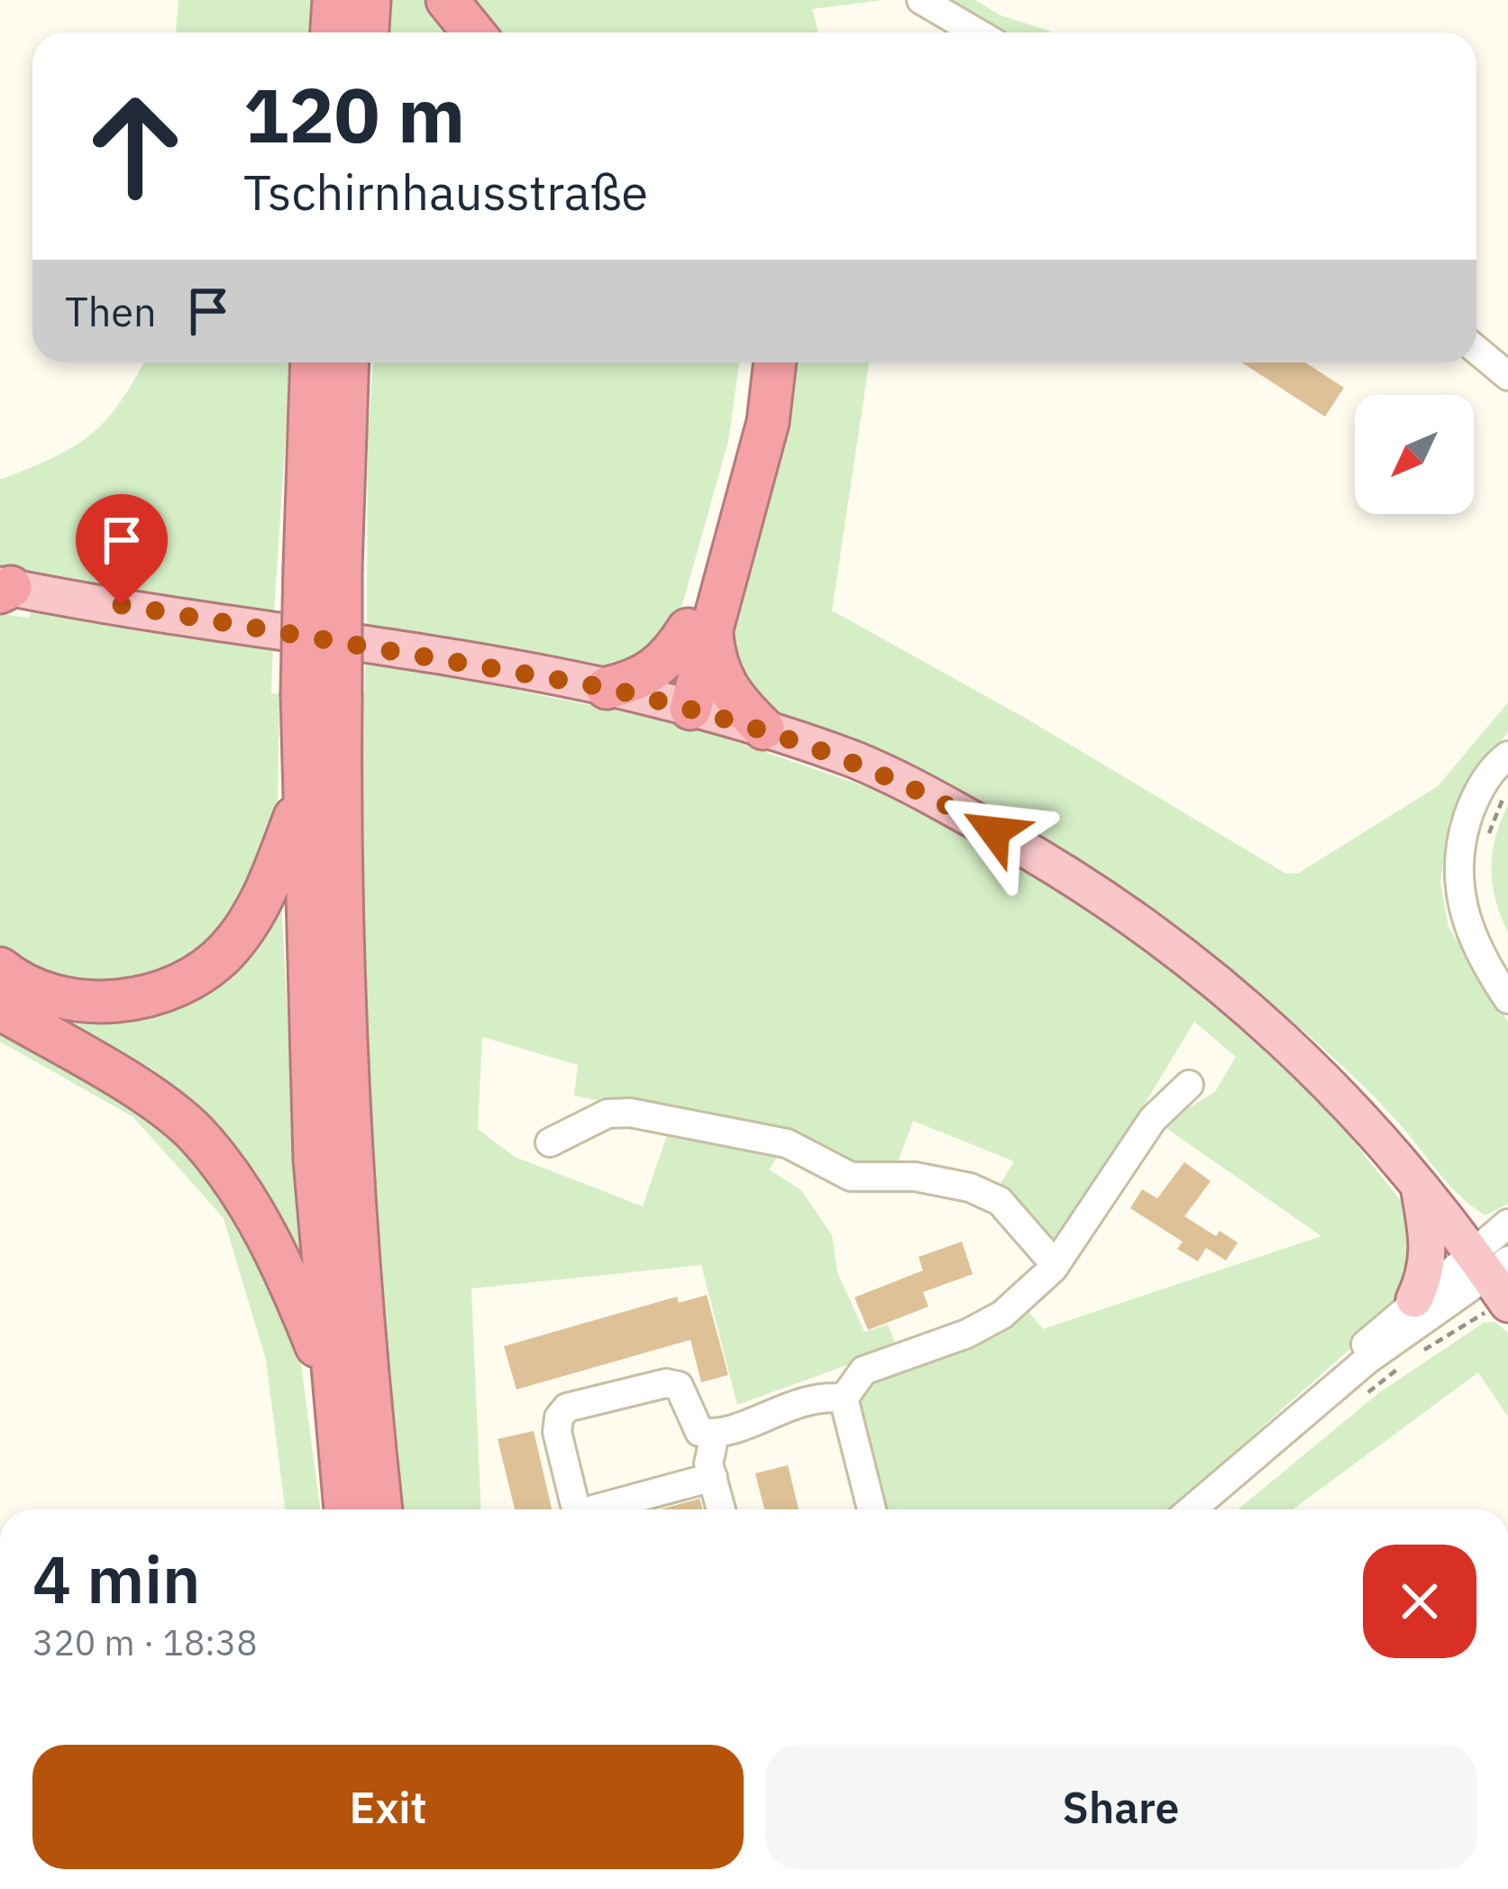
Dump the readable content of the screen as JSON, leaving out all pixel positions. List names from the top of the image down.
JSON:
{
  "north": "bottom left",
  "page": {
    "turn": ["120 m", "Tschirnhausstraße"],
    "then": "Then",
    "heading": ["4 min", "320 m · 18:38"],
    "buttons": ["Exit", "Share"]
  }
}
